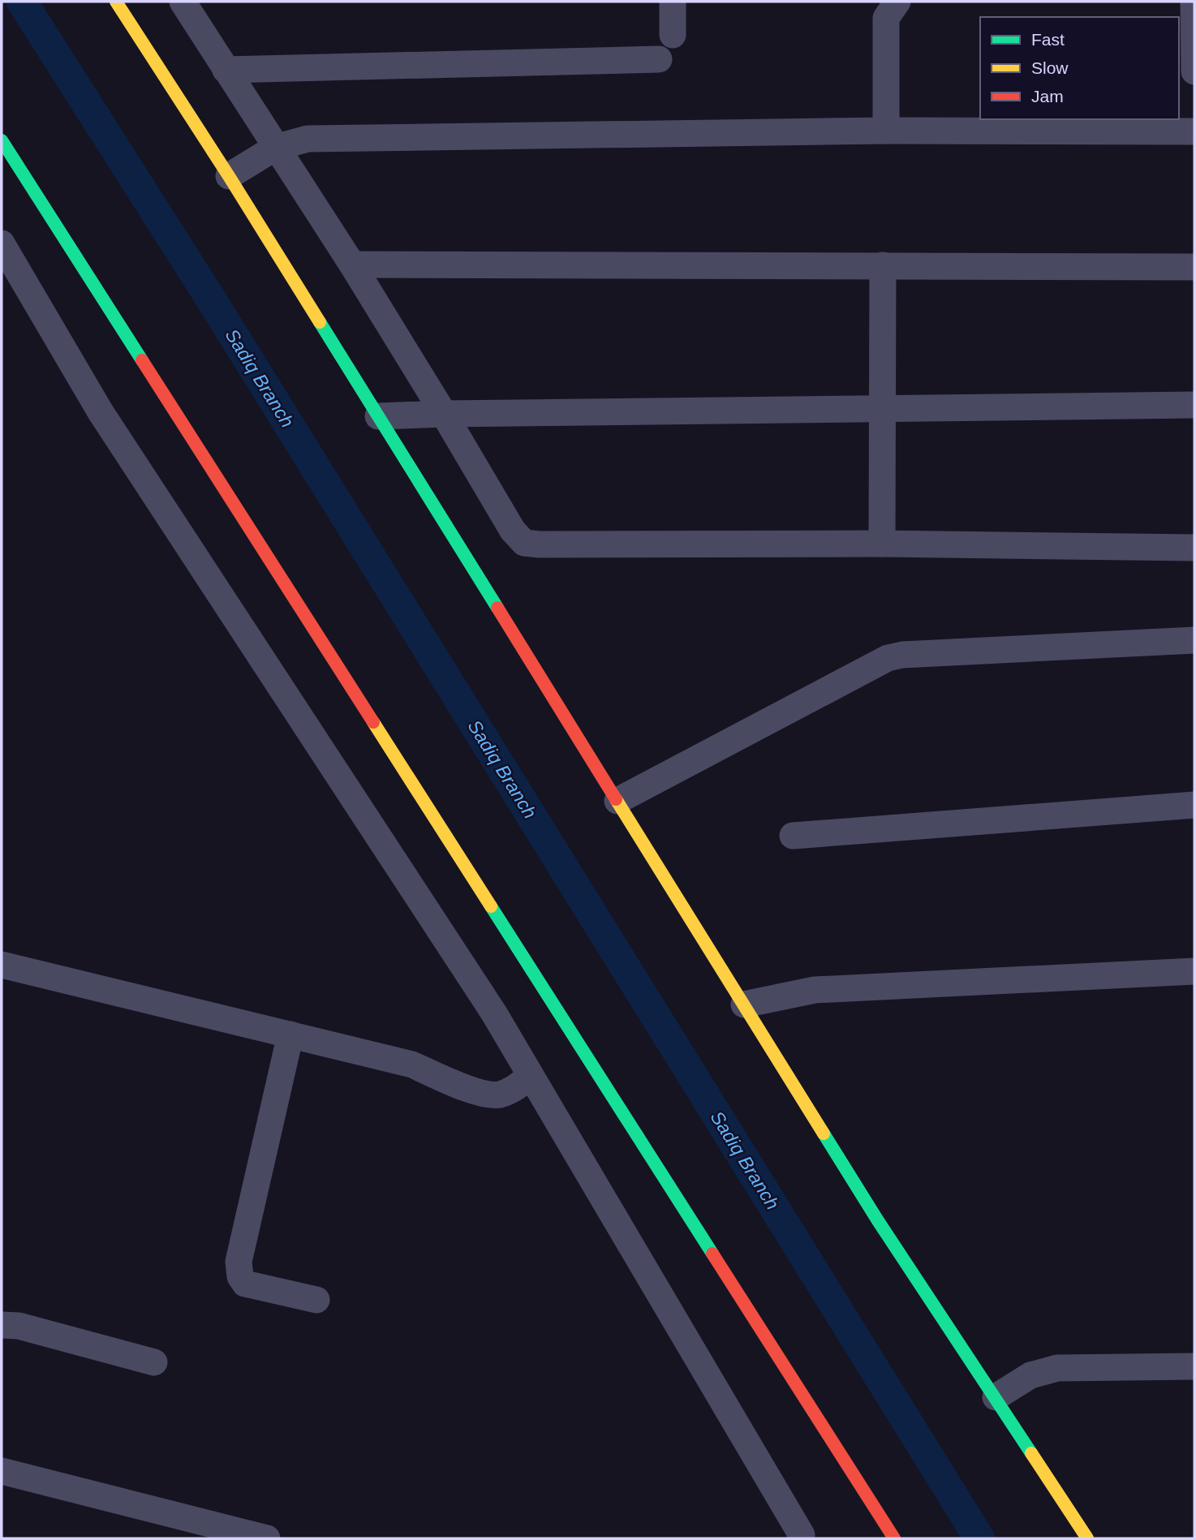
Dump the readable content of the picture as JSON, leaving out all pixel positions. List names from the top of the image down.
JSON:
{
  "water": ["Sadiq Branch"],
  "legend": ["Fast", "Slow", "Jam"]
}
